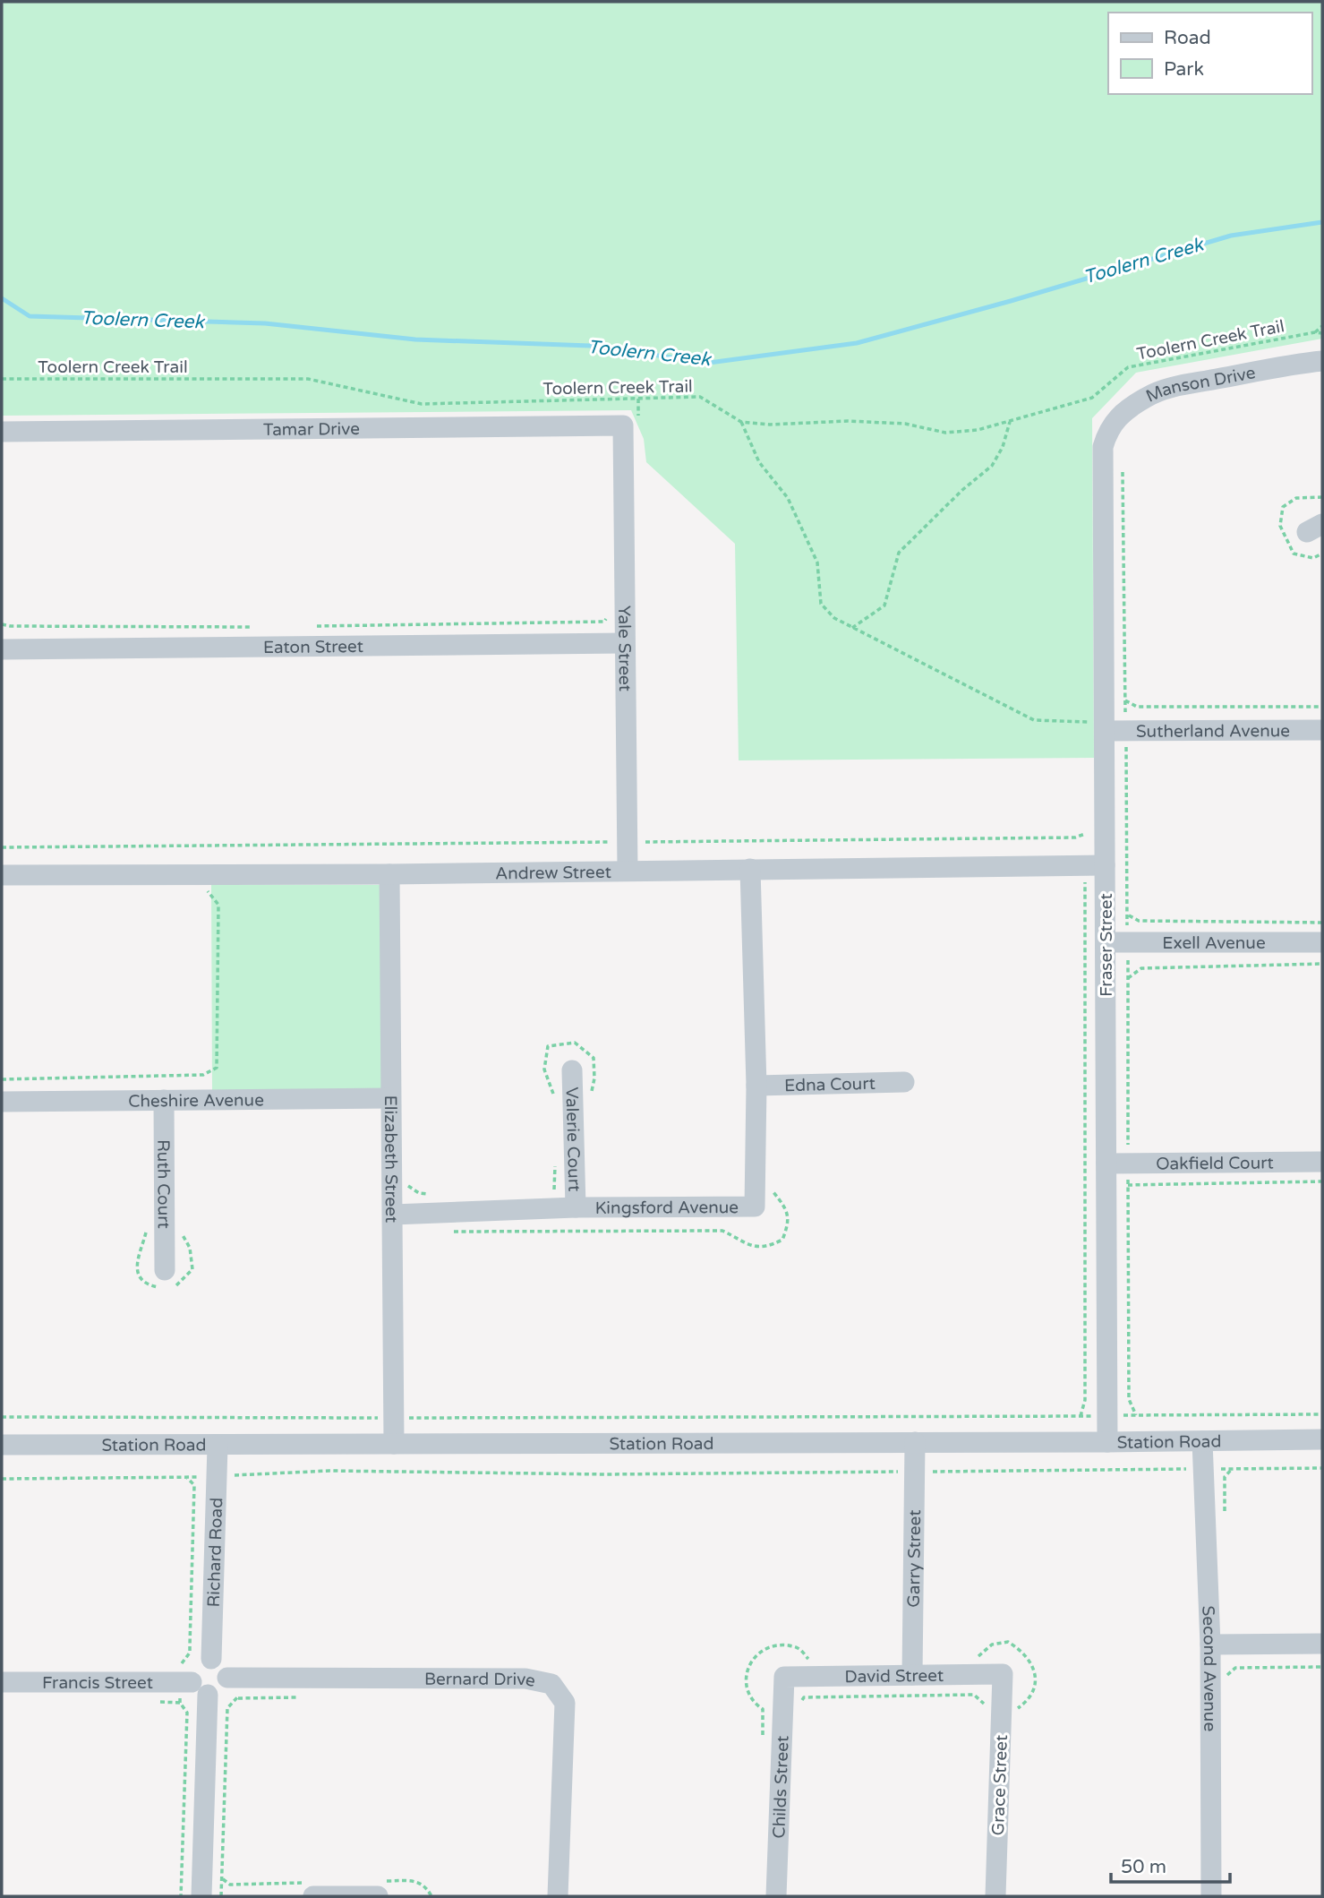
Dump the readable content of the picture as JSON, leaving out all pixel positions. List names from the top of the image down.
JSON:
{
  "streets": {
    "street": [
      "Manson Drive",
      "Tamar Drive",
      "Eaton Street",
      "Yale Street",
      "Sutherland Avenue",
      "Andrew Street",
      "Exell Avenue",
      "Fraser Street",
      "Edna Court",
      "Cheshire Avenue",
      "Valerie Court",
      "Elizabeth Street",
      "Oakfield Court",
      "Ruth Court",
      "Kingsford Avenue",
      "Station Road",
      "Richard Road",
      "Garry Street",
      "Second Avenue",
      "David Street",
      "Bernard Drive",
      "Francis Street",
      "Grace Street",
      "Childs Street"
    ],
    "path": ["Toolern Creek Trail"]
  },
  "crossings": [
    ["Manson Drive", "Fraser Street"],
    ["Tamar Drive", "Yale Street"],
    ["Eaton Street", "Yale Street"],
    ["Yale Street", "Andrew Street"],
    ["Sutherland Avenue", "Fraser Street"],
    ["Andrew Street", "Fraser Street"],
    ["Andrew Street", "Elizabeth Street"],
    ["Andrew Street", "Kingsford Avenue"],
    ["Exell Avenue", "Fraser Street"],
    ["Fraser Street", "Oakfield Court"],
    ["Fraser Street", "Station Road"],
    ["Edna Court", "Kingsford Avenue"],
    ["Cheshire Avenue", "Elizabeth Street"],
    ["Cheshire Avenue", "Ruth Court"],
    ["Valerie Court", "Kingsford Avenue"],
    ["Elizabeth Street", "Kingsford Avenue"],
    ["Elizabeth Street", "Station Road"],
    ["Station Road", "Richard Road"],
    ["Station Road", "Garry Street"],
    ["Station Road", "Second Avenue"],
    ["Richard Road", "Bernard Drive"],
    ["Richard Road", "Francis Street"],
    ["Garry Street", "David Street"],
    ["David Street", "Grace Street"],
    ["David Street", "Childs Street"],
    ["Bernard Drive", "Francis Street"]
  ],
  "water": ["Toolern Creek"],
  "legend": ["Road", "Park"],
  "scale_bar": "50 m"
}
